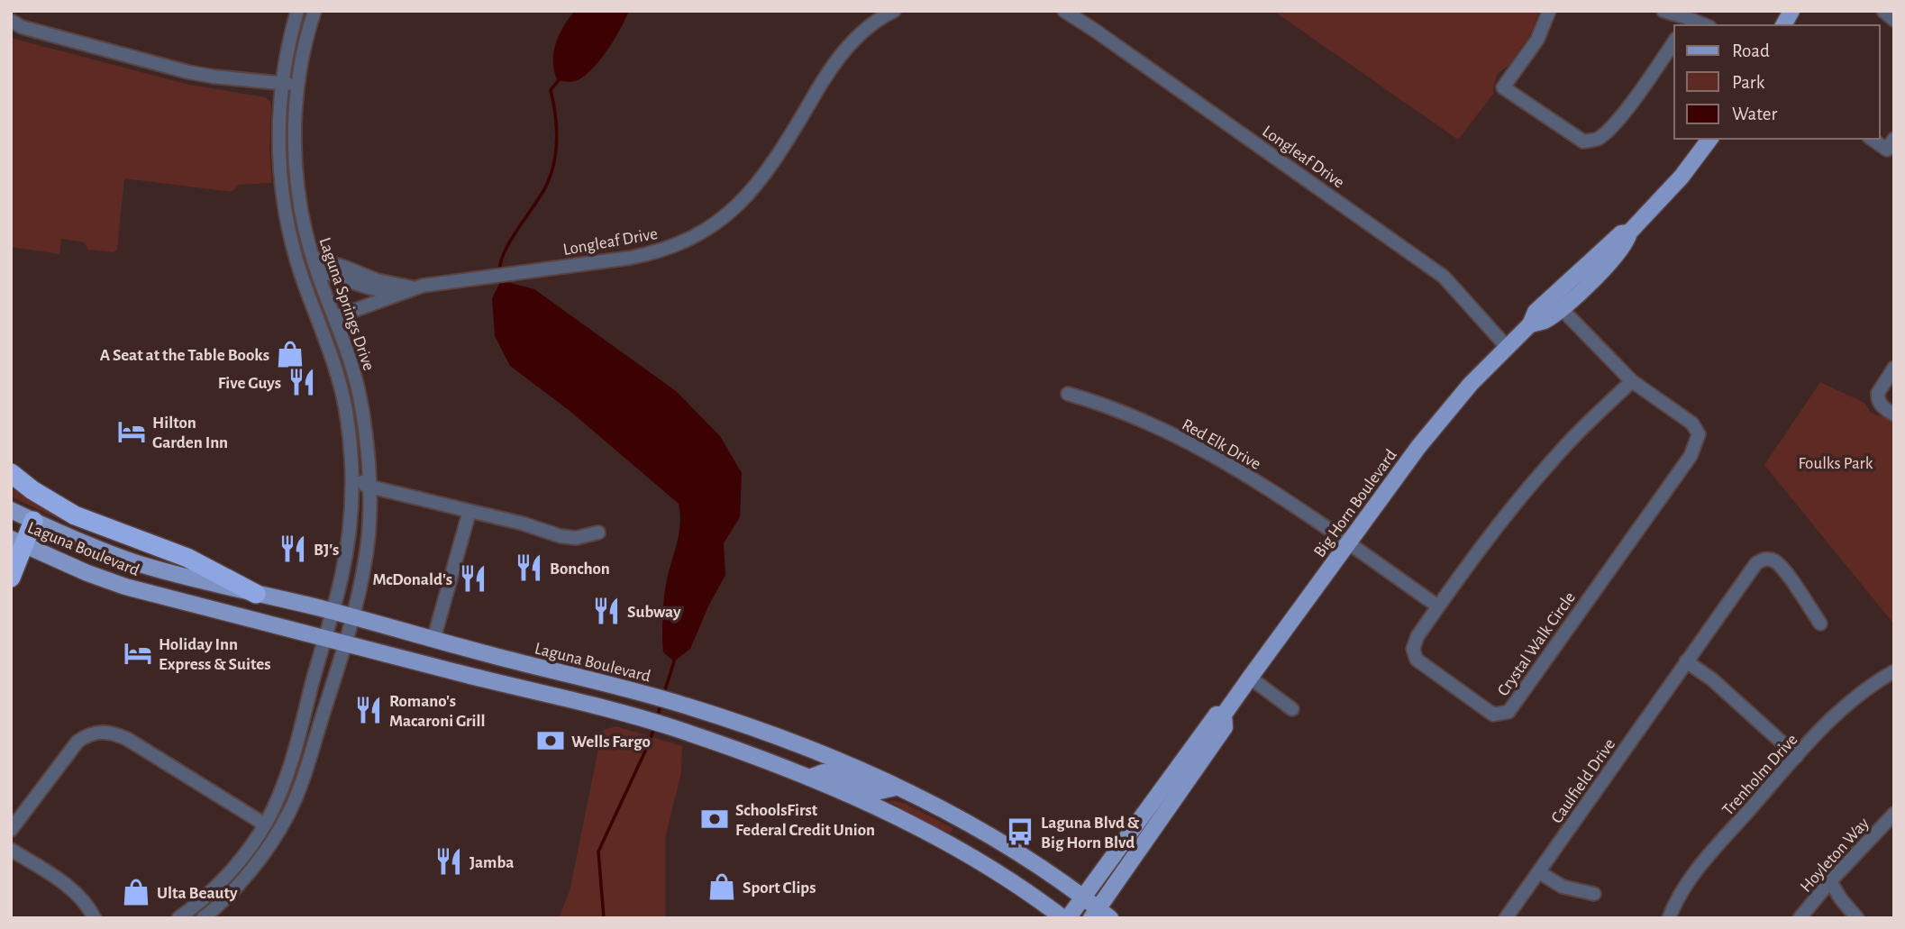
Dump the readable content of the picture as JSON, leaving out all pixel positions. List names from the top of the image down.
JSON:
{
  "streets": {
    "main road": ["Big Horn Boulevard", "Laguna Boulevard"],
    "street": [
      "Longleaf Drive",
      "Laguna Springs Drive",
      "Red Elk Drive",
      "Crystal Walk Circle",
      "Trenholm Drive",
      "Caulfield Drive",
      "Hoyleton Way"
    ]
  },
  "crossings": [
    ["Longleaf Drive", "Laguna Springs Drive"],
    ["Longleaf Drive", "Big Horn Boulevard"],
    ["Laguna Springs Drive", "Laguna Boulevard"],
    ["Red Elk Drive", "Big Horn Boulevard"],
    ["Red Elk Drive", "Crystal Walk Circle"],
    ["Big Horn Boulevard", "Laguna Boulevard"],
    ["Big Horn Boulevard", "Crystal Walk Circle"]
  ],
  "parks": ["Foulks Park"],
  "places": {
    "shop": ["A Seat at the Table Books", "Sport Clips", "Ulta Beauty"],
    "restaurant": [
      "Five Guys",
      "BJ's",
      "Bonchon",
      "McDonald's",
      "Subway",
      "Romano's Macaroni Grill",
      "Jamba"
    ],
    "hotel": ["Hilton Garden Inn", "Holiday Inn Express & Suites"],
    "bank": ["Wells Fargo", "SchoolsFirst Federal Credit Union"],
    "bus stop": ["Laguna Blvd & Big Horn Blvd"]
  },
  "legend": ["Road", "Park", "Water"]
}
